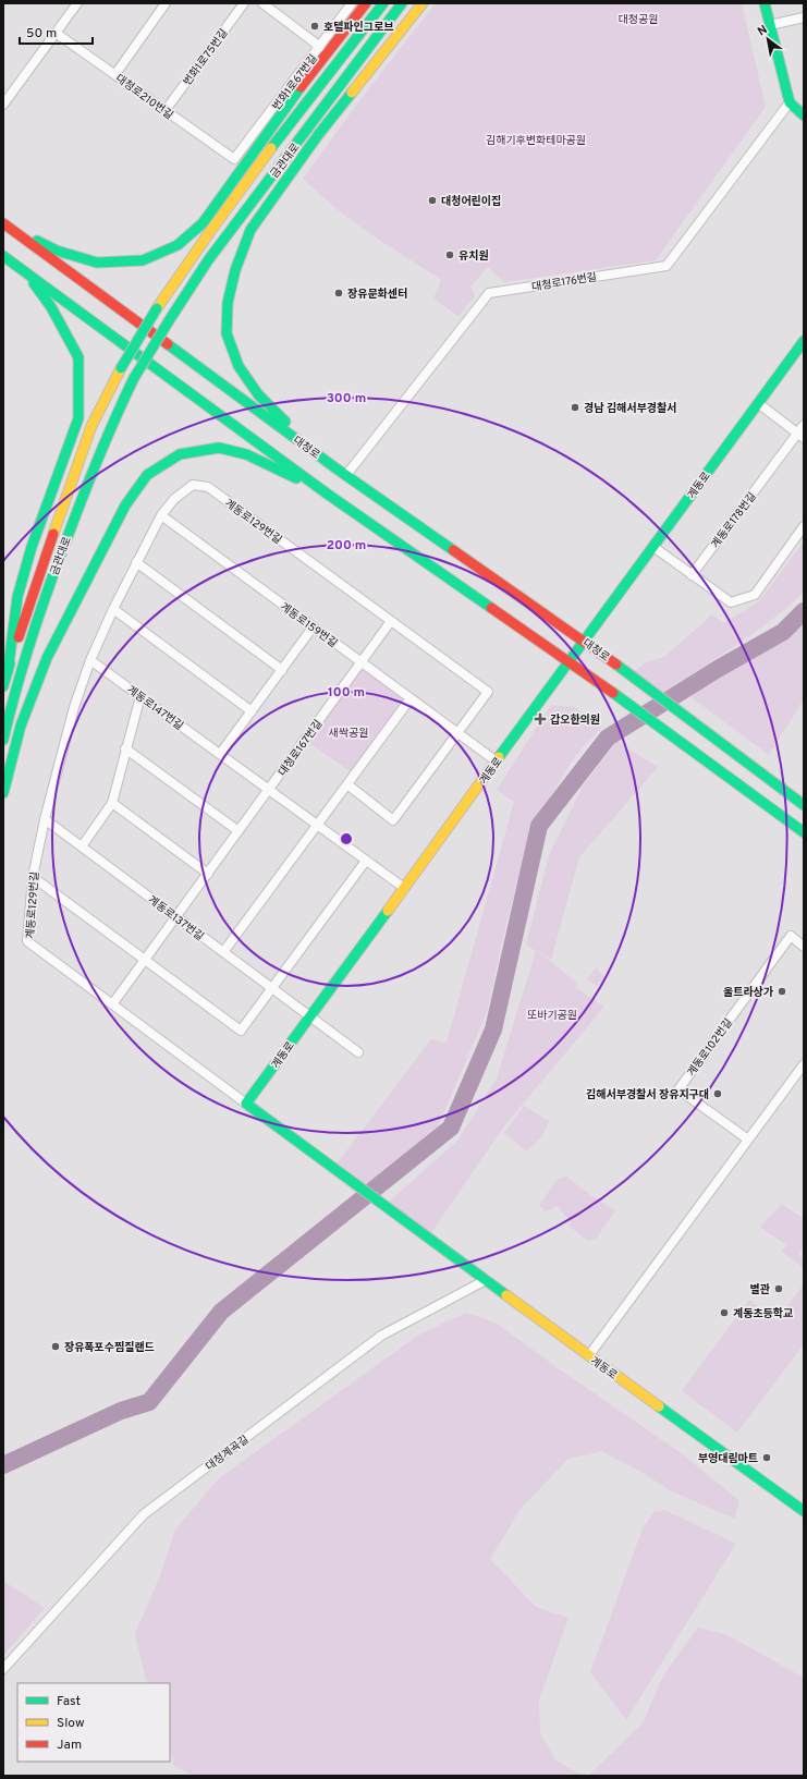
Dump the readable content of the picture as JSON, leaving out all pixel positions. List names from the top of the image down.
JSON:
{
  "streets": {
    "main road": ["금관대로", "대청로", "계동로"],
    "street": [
      "번화1로75번길",
      "번화1로67번길",
      "대청로210번길",
      "대청로176번길",
      "계동로178번길",
      "계동로129번길",
      "계동로159번길",
      "계동로147번길",
      "대청로167번길",
      "계동로137번길",
      "계동로102번길",
      "대청계곡길"
    ]
  },
  "crossings": [
    ["번화1로75번길", "대청로210번길"],
    ["번화1로67번길", "대청로210번길"],
    ["대청로176번길", "대청로"],
    ["대청로", "계동로"],
    ["계동로", "계동로129번길"],
    ["계동로", "계동로159번길"],
    ["계동로", "계동로147번길"],
    ["계동로", "계동로137번길"],
    ["계동로", "대청계곡길"],
    ["계동로129번길", "계동로159번길"],
    ["계동로129번길", "계동로147번길"],
    ["계동로129번길", "대청로167번길"],
    ["계동로129번길", "계동로137번길"],
    ["계동로159번길", "대청로167번길"],
    ["계동로147번길", "대청로167번길"],
    ["대청로167번길", "계동로137번길"]
  ],
  "parks": [
    "대청공원",
    "김해기후변화테마공원",
    "새싹공원",
    "또바기공원"
  ],
  "places": {
    "other": [
      "호텔파인그로브",
      "대청어린이집",
      "유치원",
      "장유문화센터",
      "경남 김해서부경찰서",
      "울트라상가",
      "김해서부경찰서 장유지구대",
      "별관",
      "계동초등학교",
      "장유폭포수찜질랜드",
      "부영대림마트"
    ],
    "health": ["갑오한의원"]
  },
  "legend": ["Fast", "Slow", "Jam"],
  "scale_bar": "50 m",
  "north": "top left",
  "rings": ["300 m", "200 m", "100 m"]
}
